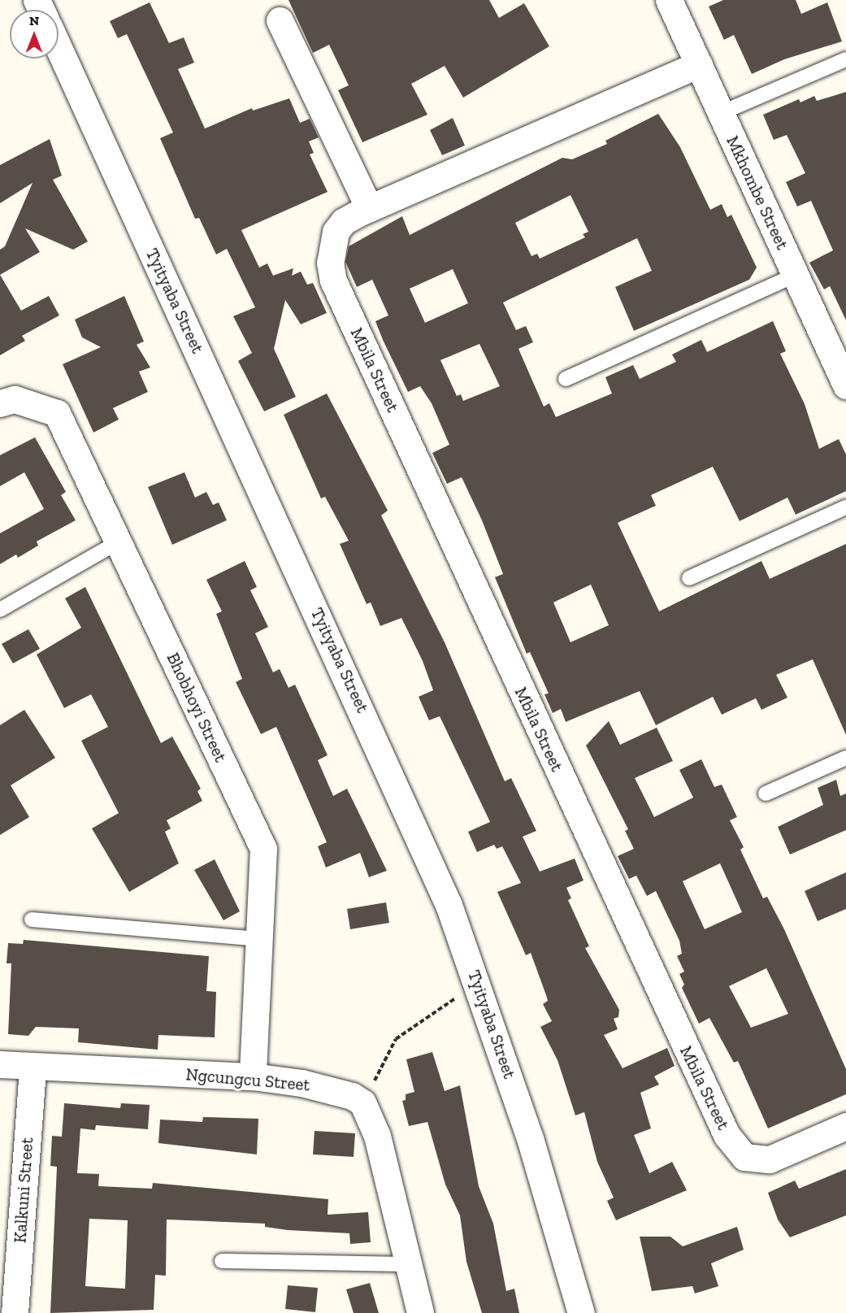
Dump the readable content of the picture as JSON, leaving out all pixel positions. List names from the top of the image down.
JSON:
{
  "streets": {
    "street": [
      "Mkhombe Street",
      "Tyityaba Street",
      "Mbila Street",
      "Bhobhoyi Street",
      "Ngcungcu Street",
      "Kalkuni Street"
    ]
  },
  "crossings": [
    ["Mkhombe Street", "Mbila Street"],
    ["Bhobhoyi Street", "Ngcungcu Street"],
    ["Ngcungcu Street", "Kalkuni Street"]
  ],
  "north": "top"
}
